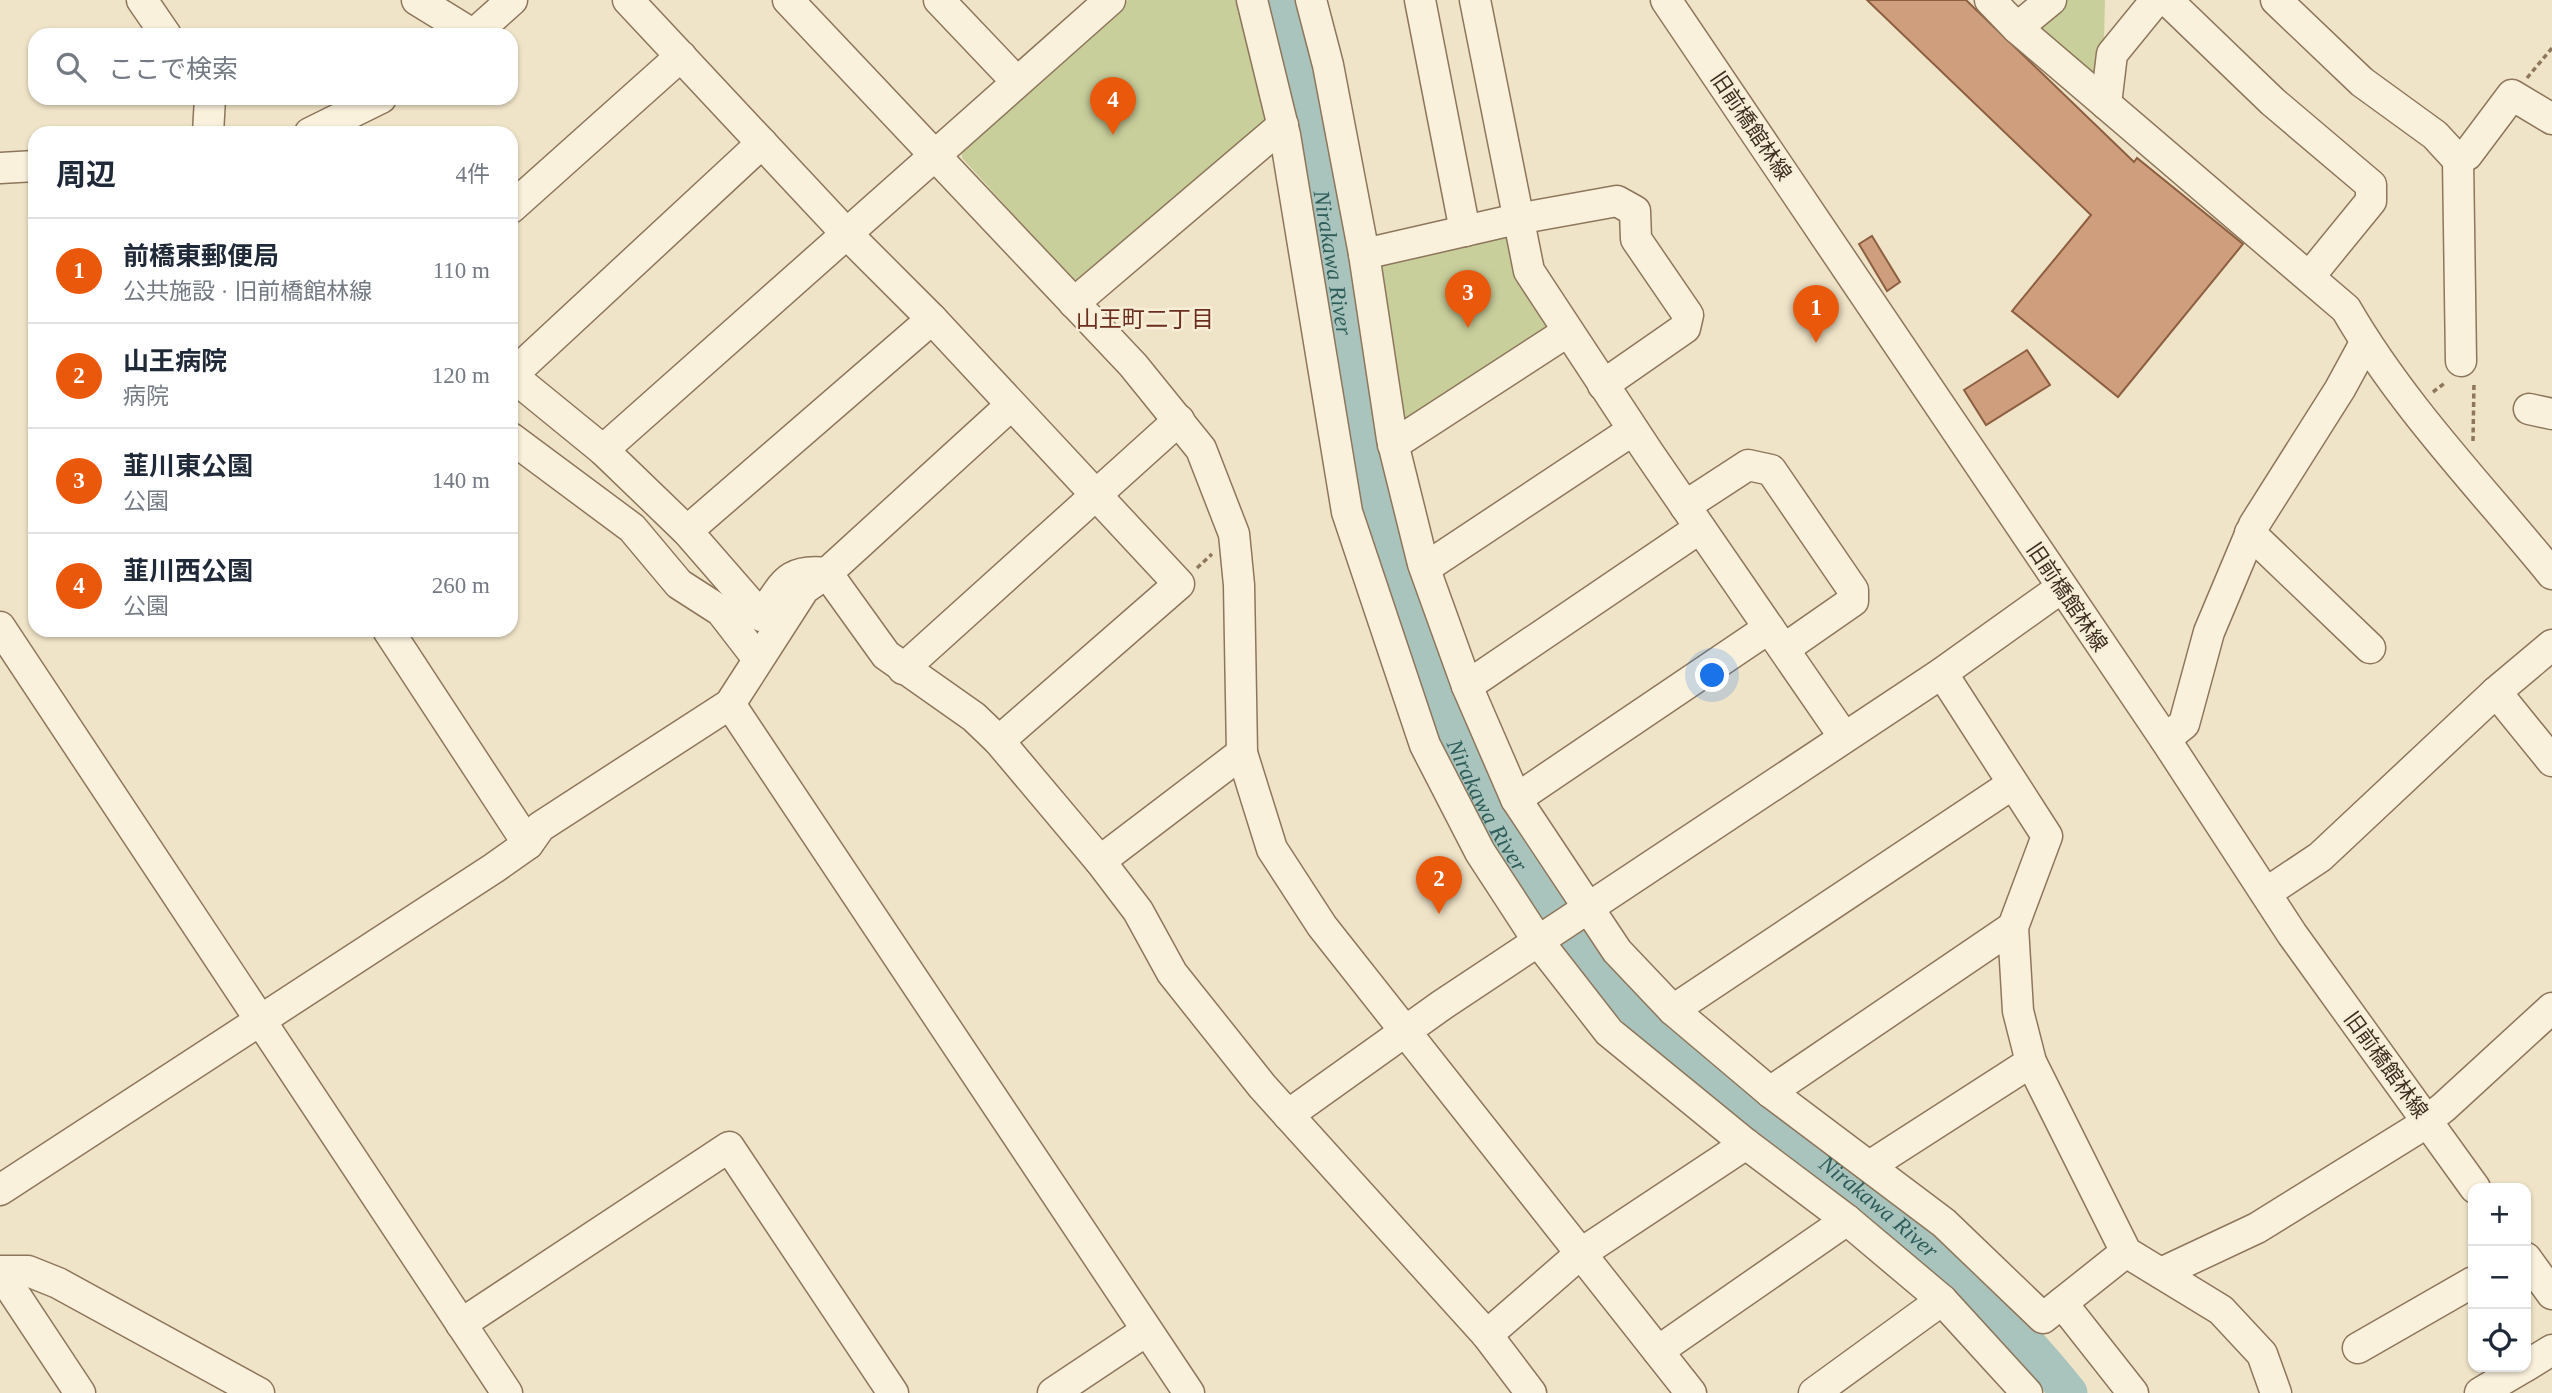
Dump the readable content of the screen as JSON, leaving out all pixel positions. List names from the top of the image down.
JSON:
{
  "streets": {
    "street": ["旧前橋館林線"]
  },
  "districts": ["山王町二丁目"],
  "water": ["Nirakawa River"],
  "page": {
    "search": "ここで検索",
    "pins": [
      "4",
      "3",
      "1",
      "2"
    ],
    "heading": ["周辺", "4件"],
    "list": [
      {
        "mark": "1",
        "name": "前橋東郵便局",
        "note": "公共施設 · 旧前橋館林線",
        "value": "110 m"
      },
      {
        "mark": "2",
        "name": "山王病院",
        "note": "病院",
        "value": "120 m"
      },
      {
        "mark": "3",
        "name": "韮川東公園",
        "note": "公園",
        "value": "140 m"
      },
      {
        "mark": "4",
        "name": "韮川西公園",
        "note": "公園",
        "value": "260 m"
      }
    ],
    "map_buttons": ["+", "−"]
  }
}
